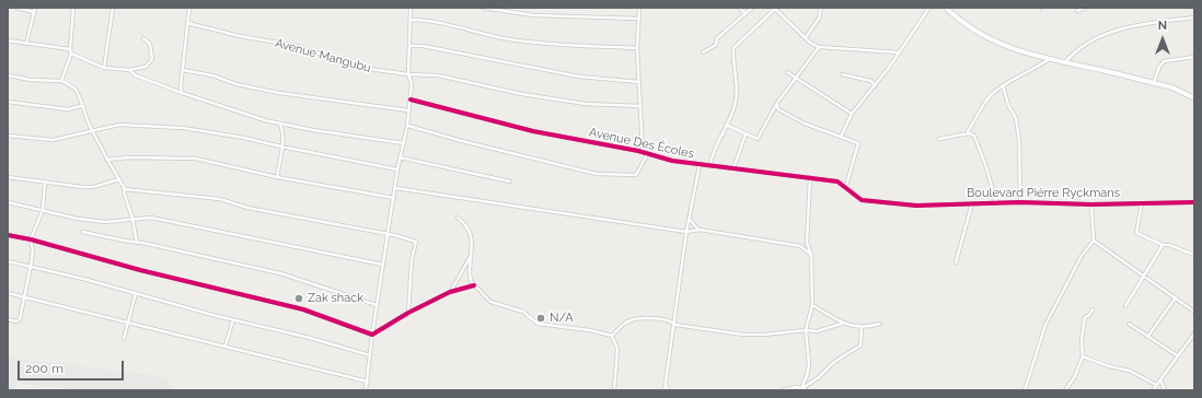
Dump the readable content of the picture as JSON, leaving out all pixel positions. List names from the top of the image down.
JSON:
{
  "streets": {
    "street": ["Avenue Mangubu", "Avenue Des Écoles", "Boulevard Piérre Ryckmans"]
  },
  "crossings": [
    ["Avenue Des Écoles", "Boulevard Piérre Ryckmans"]
  ],
  "places": ["Zak shack", "N/A"],
  "scale_bar": "200 m",
  "north": "top"
}
